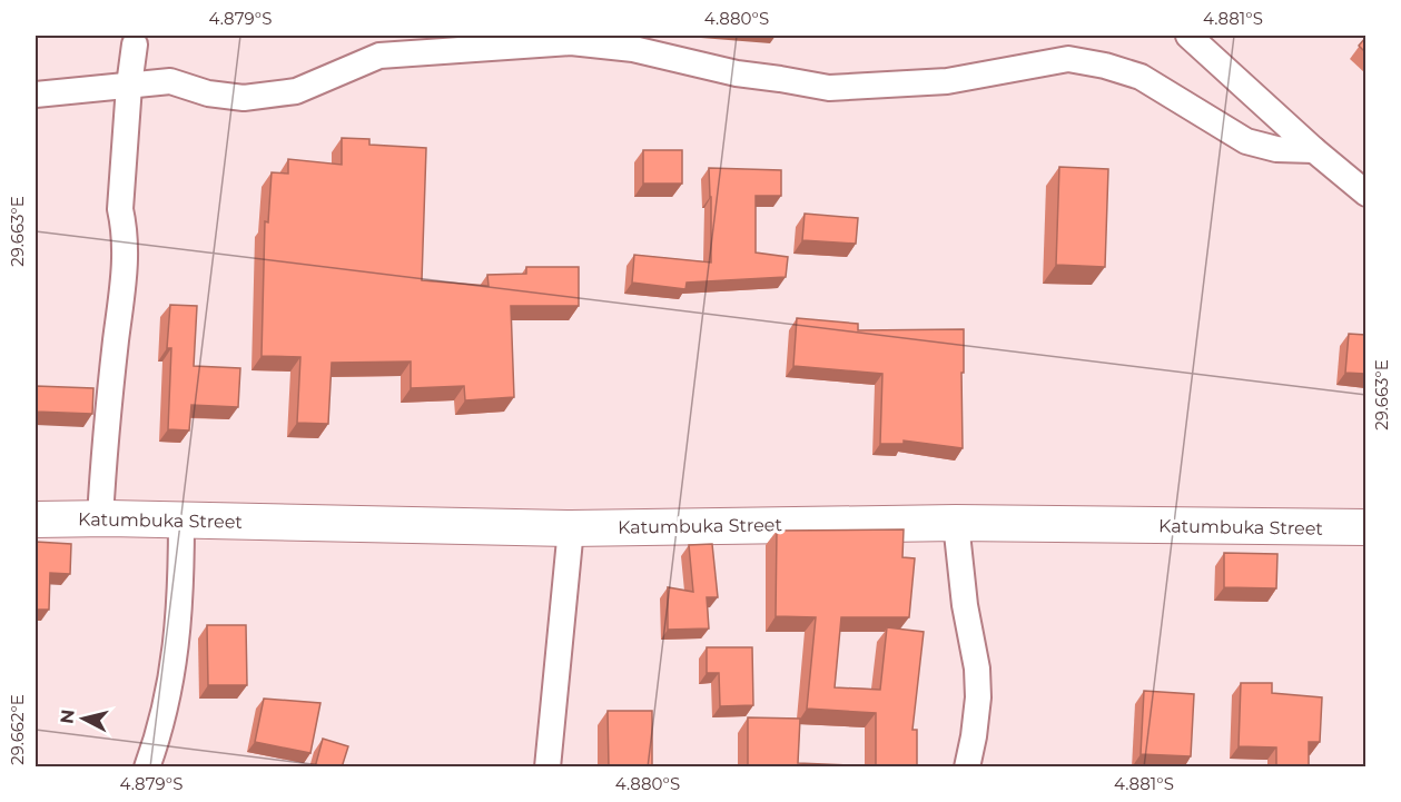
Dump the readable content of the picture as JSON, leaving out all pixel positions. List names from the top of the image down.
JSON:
{
  "streets": {
    "main road": ["Katumbuka Street"]
  },
  "north": "left",
  "coordinates": [
    "4.879°S",
    "4.880°S",
    "4.881°S",
    "29.663°E",
    "29.662°E"
  ]
}
